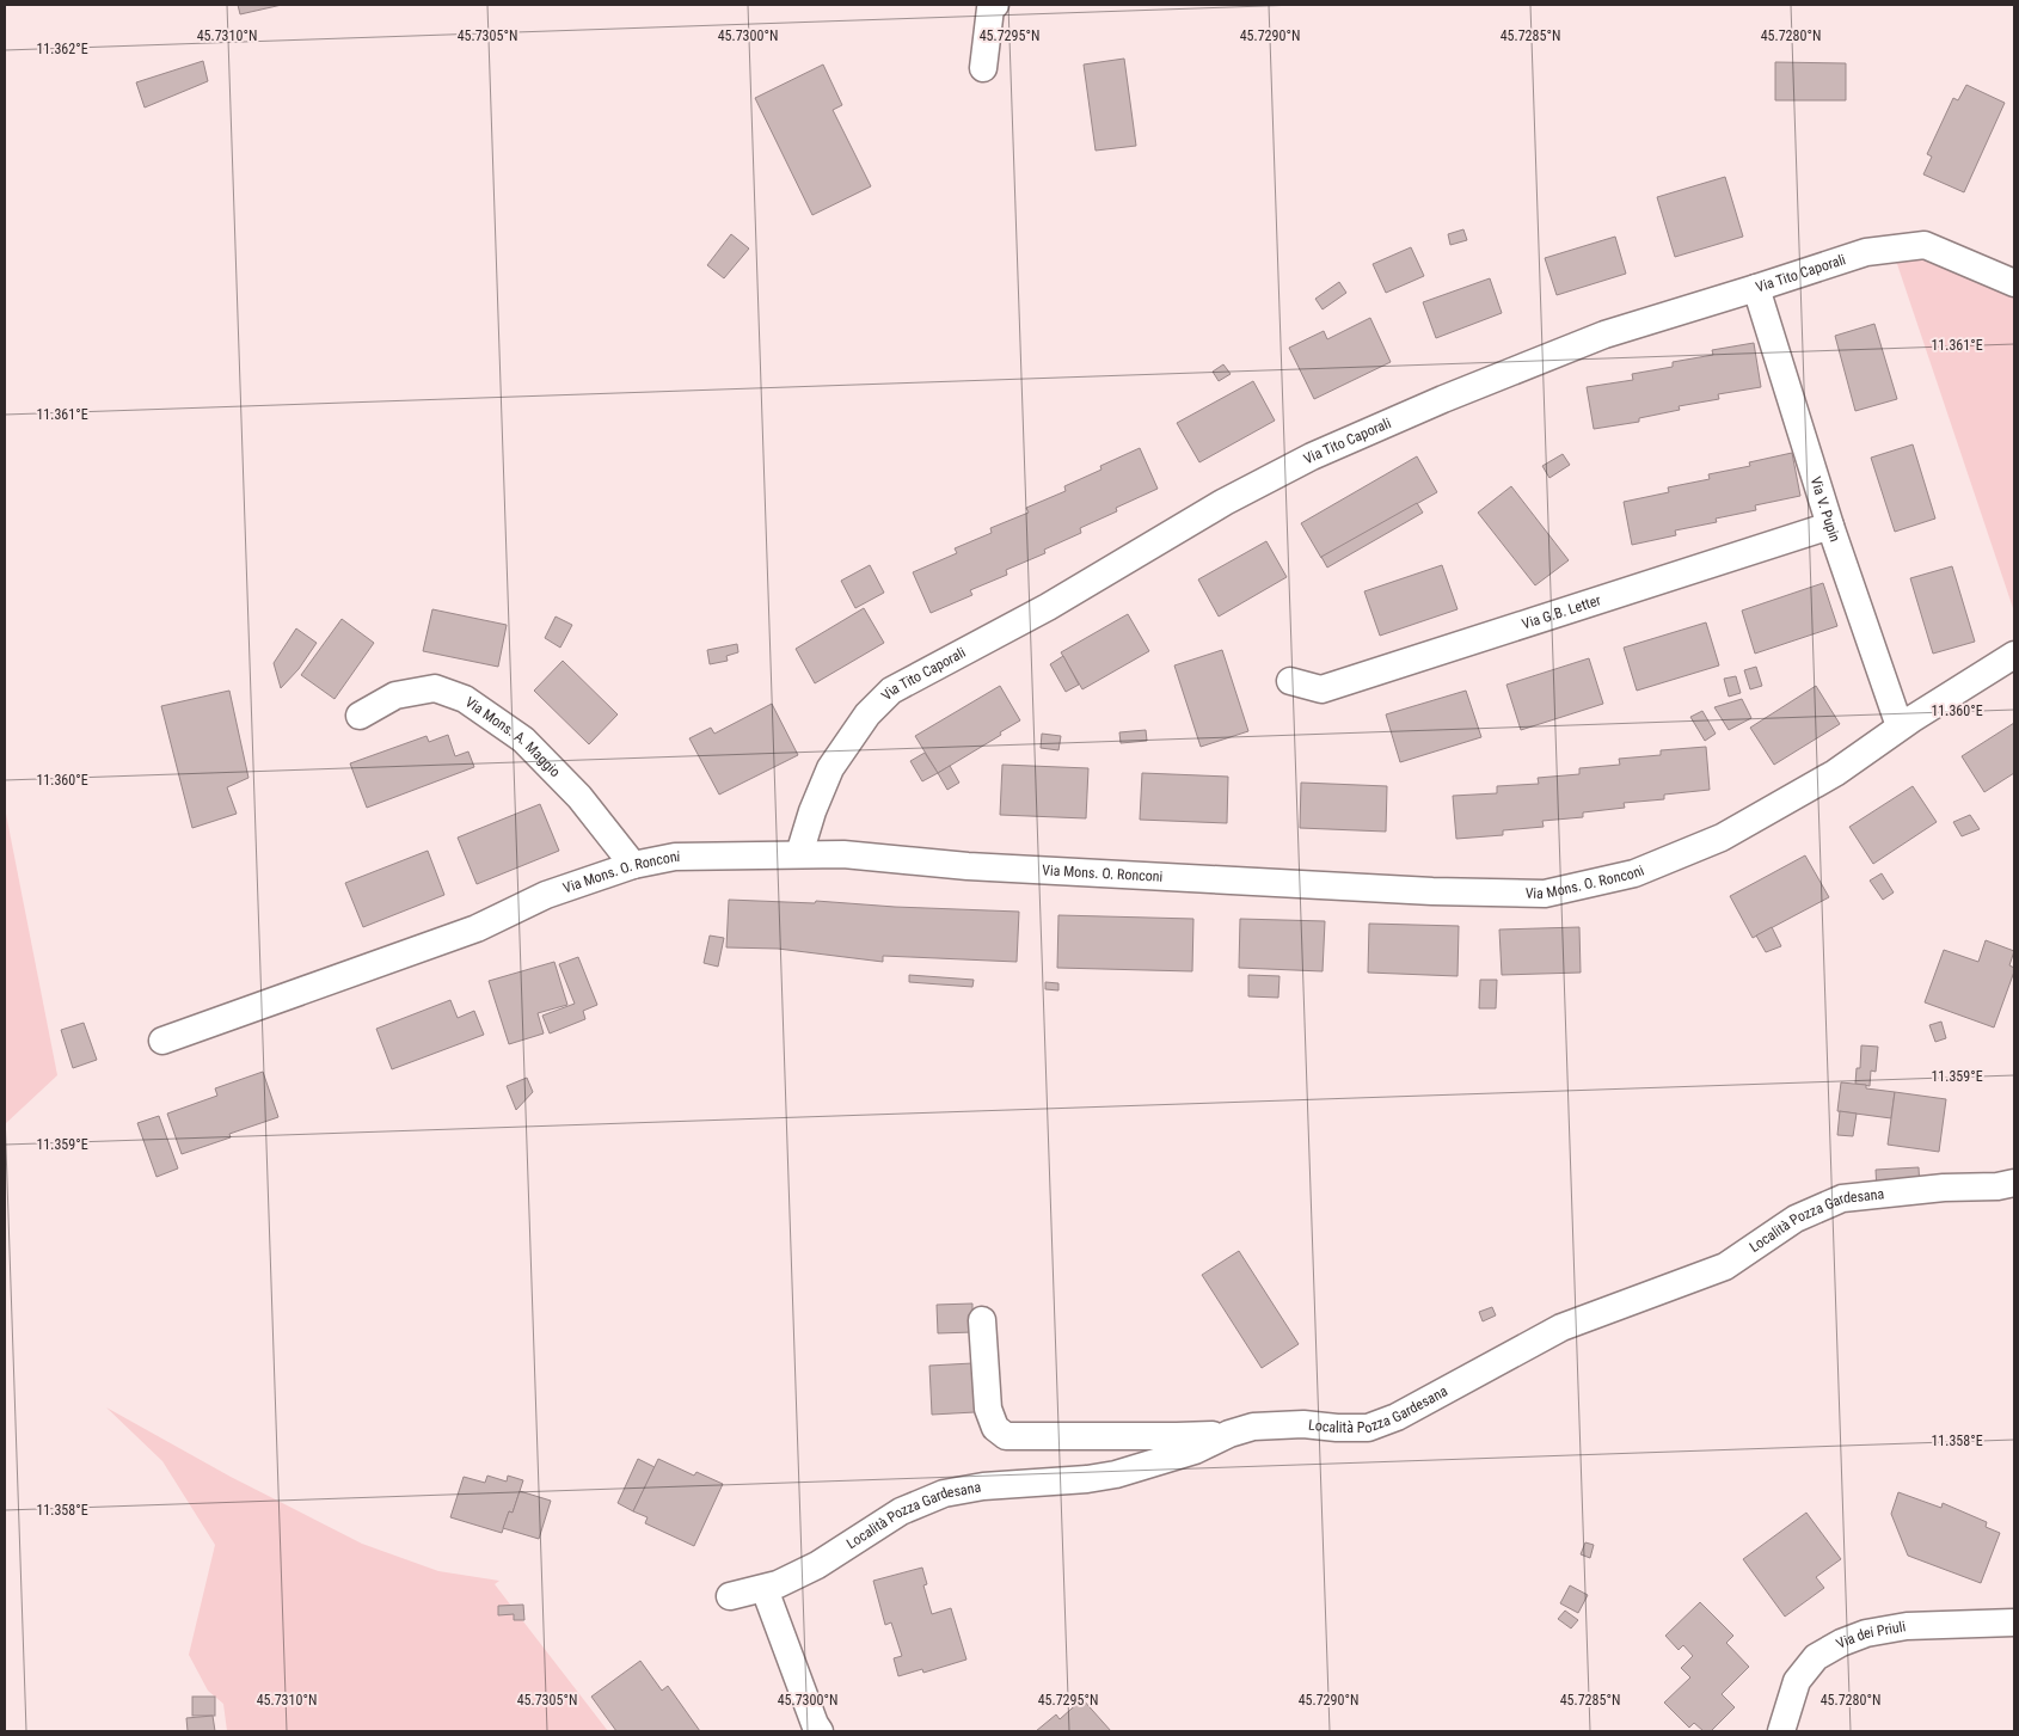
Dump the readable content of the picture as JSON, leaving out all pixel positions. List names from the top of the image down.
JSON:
{
  "streets": {
    "street": [
      "Via Tito Caporali",
      "Via V. Pupin",
      "Via G.B. Letter",
      "Via Mons. A. Maggio",
      "Via Mons. O. Ronconi",
      "Località Pozza Gardesana",
      "Via dei Priuli"
    ]
  },
  "crossings": [
    ["Via Tito Caporali", "Via V. Pupin"],
    ["Via Tito Caporali", "Via Mons. O. Ronconi"],
    ["Via V. Pupin", "Via G.B. Letter"],
    ["Via V. Pupin", "Via Mons. O. Ronconi"],
    ["Via Mons. A. Maggio", "Via Mons. O. Ronconi"]
  ],
  "coordinates": [
    "45.7310°N",
    "45.7305°N",
    "45.7300°N",
    "45.7295°N",
    "45.7290°N",
    "45.7285°N",
    "45.7280°N",
    "11.362°E",
    "11.361°E",
    "11.360°E",
    "11.359°E",
    "11.358°E"
  ]
}
